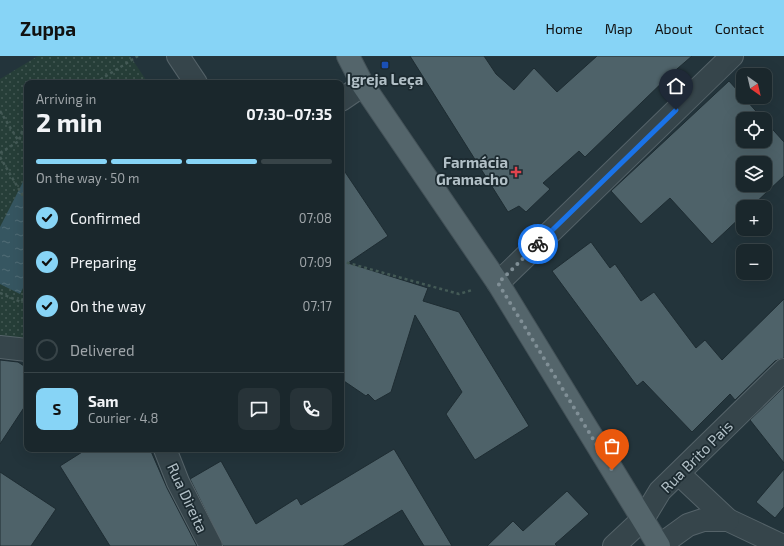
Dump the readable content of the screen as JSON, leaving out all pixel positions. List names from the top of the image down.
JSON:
{
  "streets": {
    "street": ["Rua Brito Pais", "Rua Direita"]
  },
  "places": {
    "transit": ["Igreja Leça"],
    "health": ["Farmácia Gramacho"]
  },
  "north": "bottom right",
  "page": {
    "header": "Zuppa",
    "nav": [
      "Home",
      "Map",
      "About",
      "Contact"
    ],
    "map_buttons": ["+", "−"],
    "heading": ["2 min", "Arriving in", "07:30–07:35"],
    "panel": ["Sam", "Courier · 4.8"],
    "bar": "On the way · 50 m",
    "list": [
      ["Confirmed", "07:08"],
      ["Preparing", "07:09"],
      ["On the way", "07:17"],
      "Delivered"
    ],
    "round": "S"
  }
}
